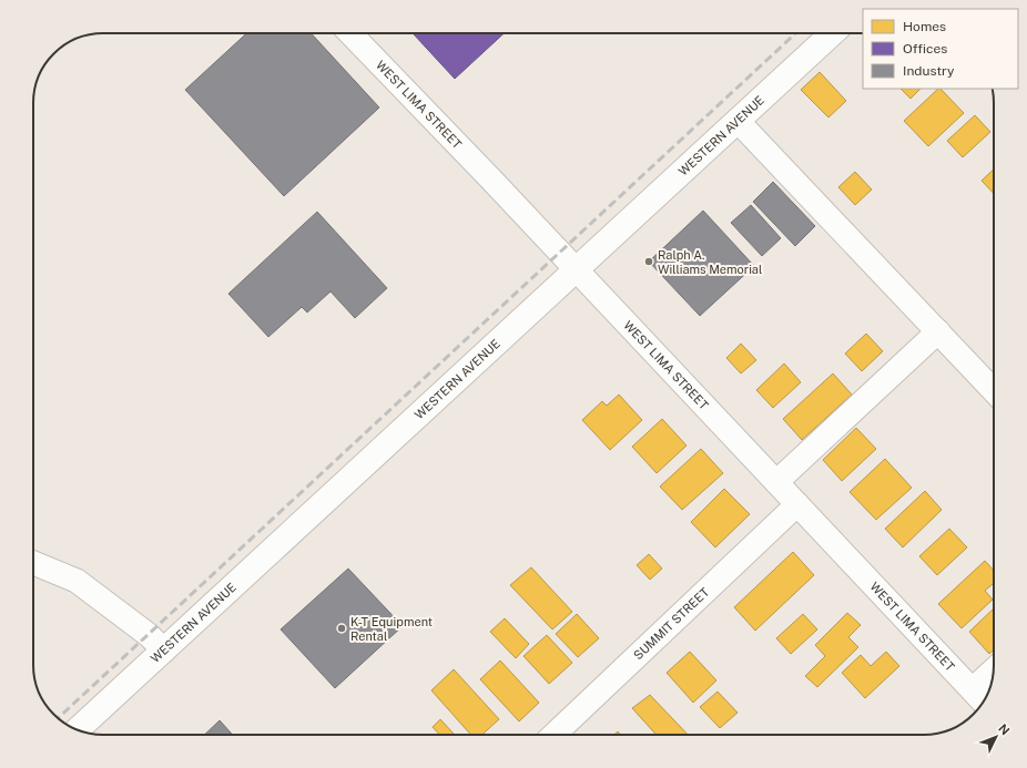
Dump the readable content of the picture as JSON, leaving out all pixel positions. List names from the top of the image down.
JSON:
{
  "streets": {
    "main road": ["WESTERN AVENUE"],
    "street": ["WEST LIMA STREET", "SUMMIT STREET"]
  },
  "crossings": [
    ["WEST LIMA STREET", "WESTERN AVENUE"],
    ["WEST LIMA STREET", "SUMMIT STREET"]
  ],
  "places": ["Ralph A. Williams Memorial", "K-T Equipment Rental"],
  "legend": ["Homes", "Offices", "Industry"],
  "north": "top right"
}
